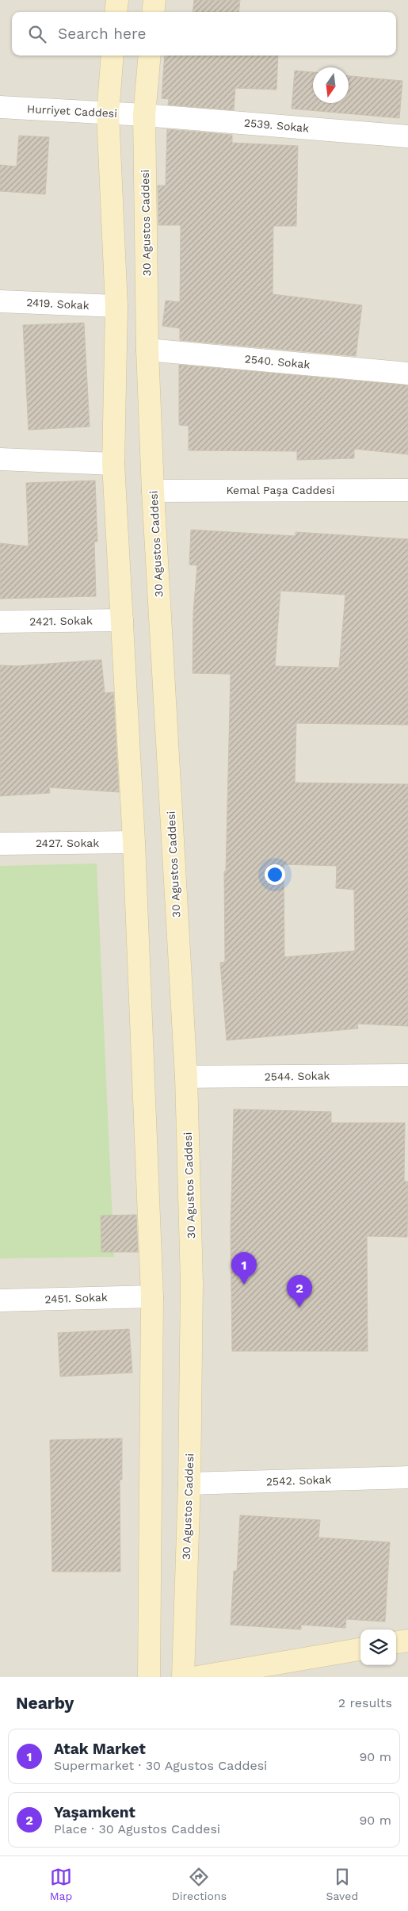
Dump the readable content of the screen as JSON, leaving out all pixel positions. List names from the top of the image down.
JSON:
{
  "streets": {
    "main road": ["30 Agustos Caddesi"],
    "street": [
      "Hurriyet Caddesi",
      "2539. Sokak",
      "2419. Sokak",
      "2540. Sokak",
      "Kemal Paşa Caddesi",
      "2421. Sokak",
      "2427. Sokak",
      "2544. Sokak",
      "2451. Sokak",
      "2542. Sokak"
    ]
  },
  "crossings": [
    ["Hurriyet Caddesi", "2539. Sokak"],
    ["Hurriyet Caddesi", "30 Agustos Caddesi"],
    ["2539. Sokak", "30 Agustos Caddesi"],
    ["30 Agustos Caddesi", "2540. Sokak"],
    ["30 Agustos Caddesi", "Kemal Paşa Caddesi"],
    ["30 Agustos Caddesi", "2544. Sokak"],
    ["30 Agustos Caddesi", "2542. Sokak"]
  ],
  "north": "bottom",
  "page": {
    "search": "Search here",
    "pins": ["1", "2"],
    "heading": ["Nearby", "2 results"],
    "list": [
      {
        "mark": "1",
        "name": "Atak Market",
        "note": "Supermarket · 30 Agustos Caddesi",
        "value": "90 m"
      },
      {
        "mark": "2",
        "name": "Yaşamkent",
        "note": "Place · 30 Agustos Caddesi",
        "value": "90 m"
      }
    ],
    "nav": ["Map", "Directions", "Saved"]
  }
}
